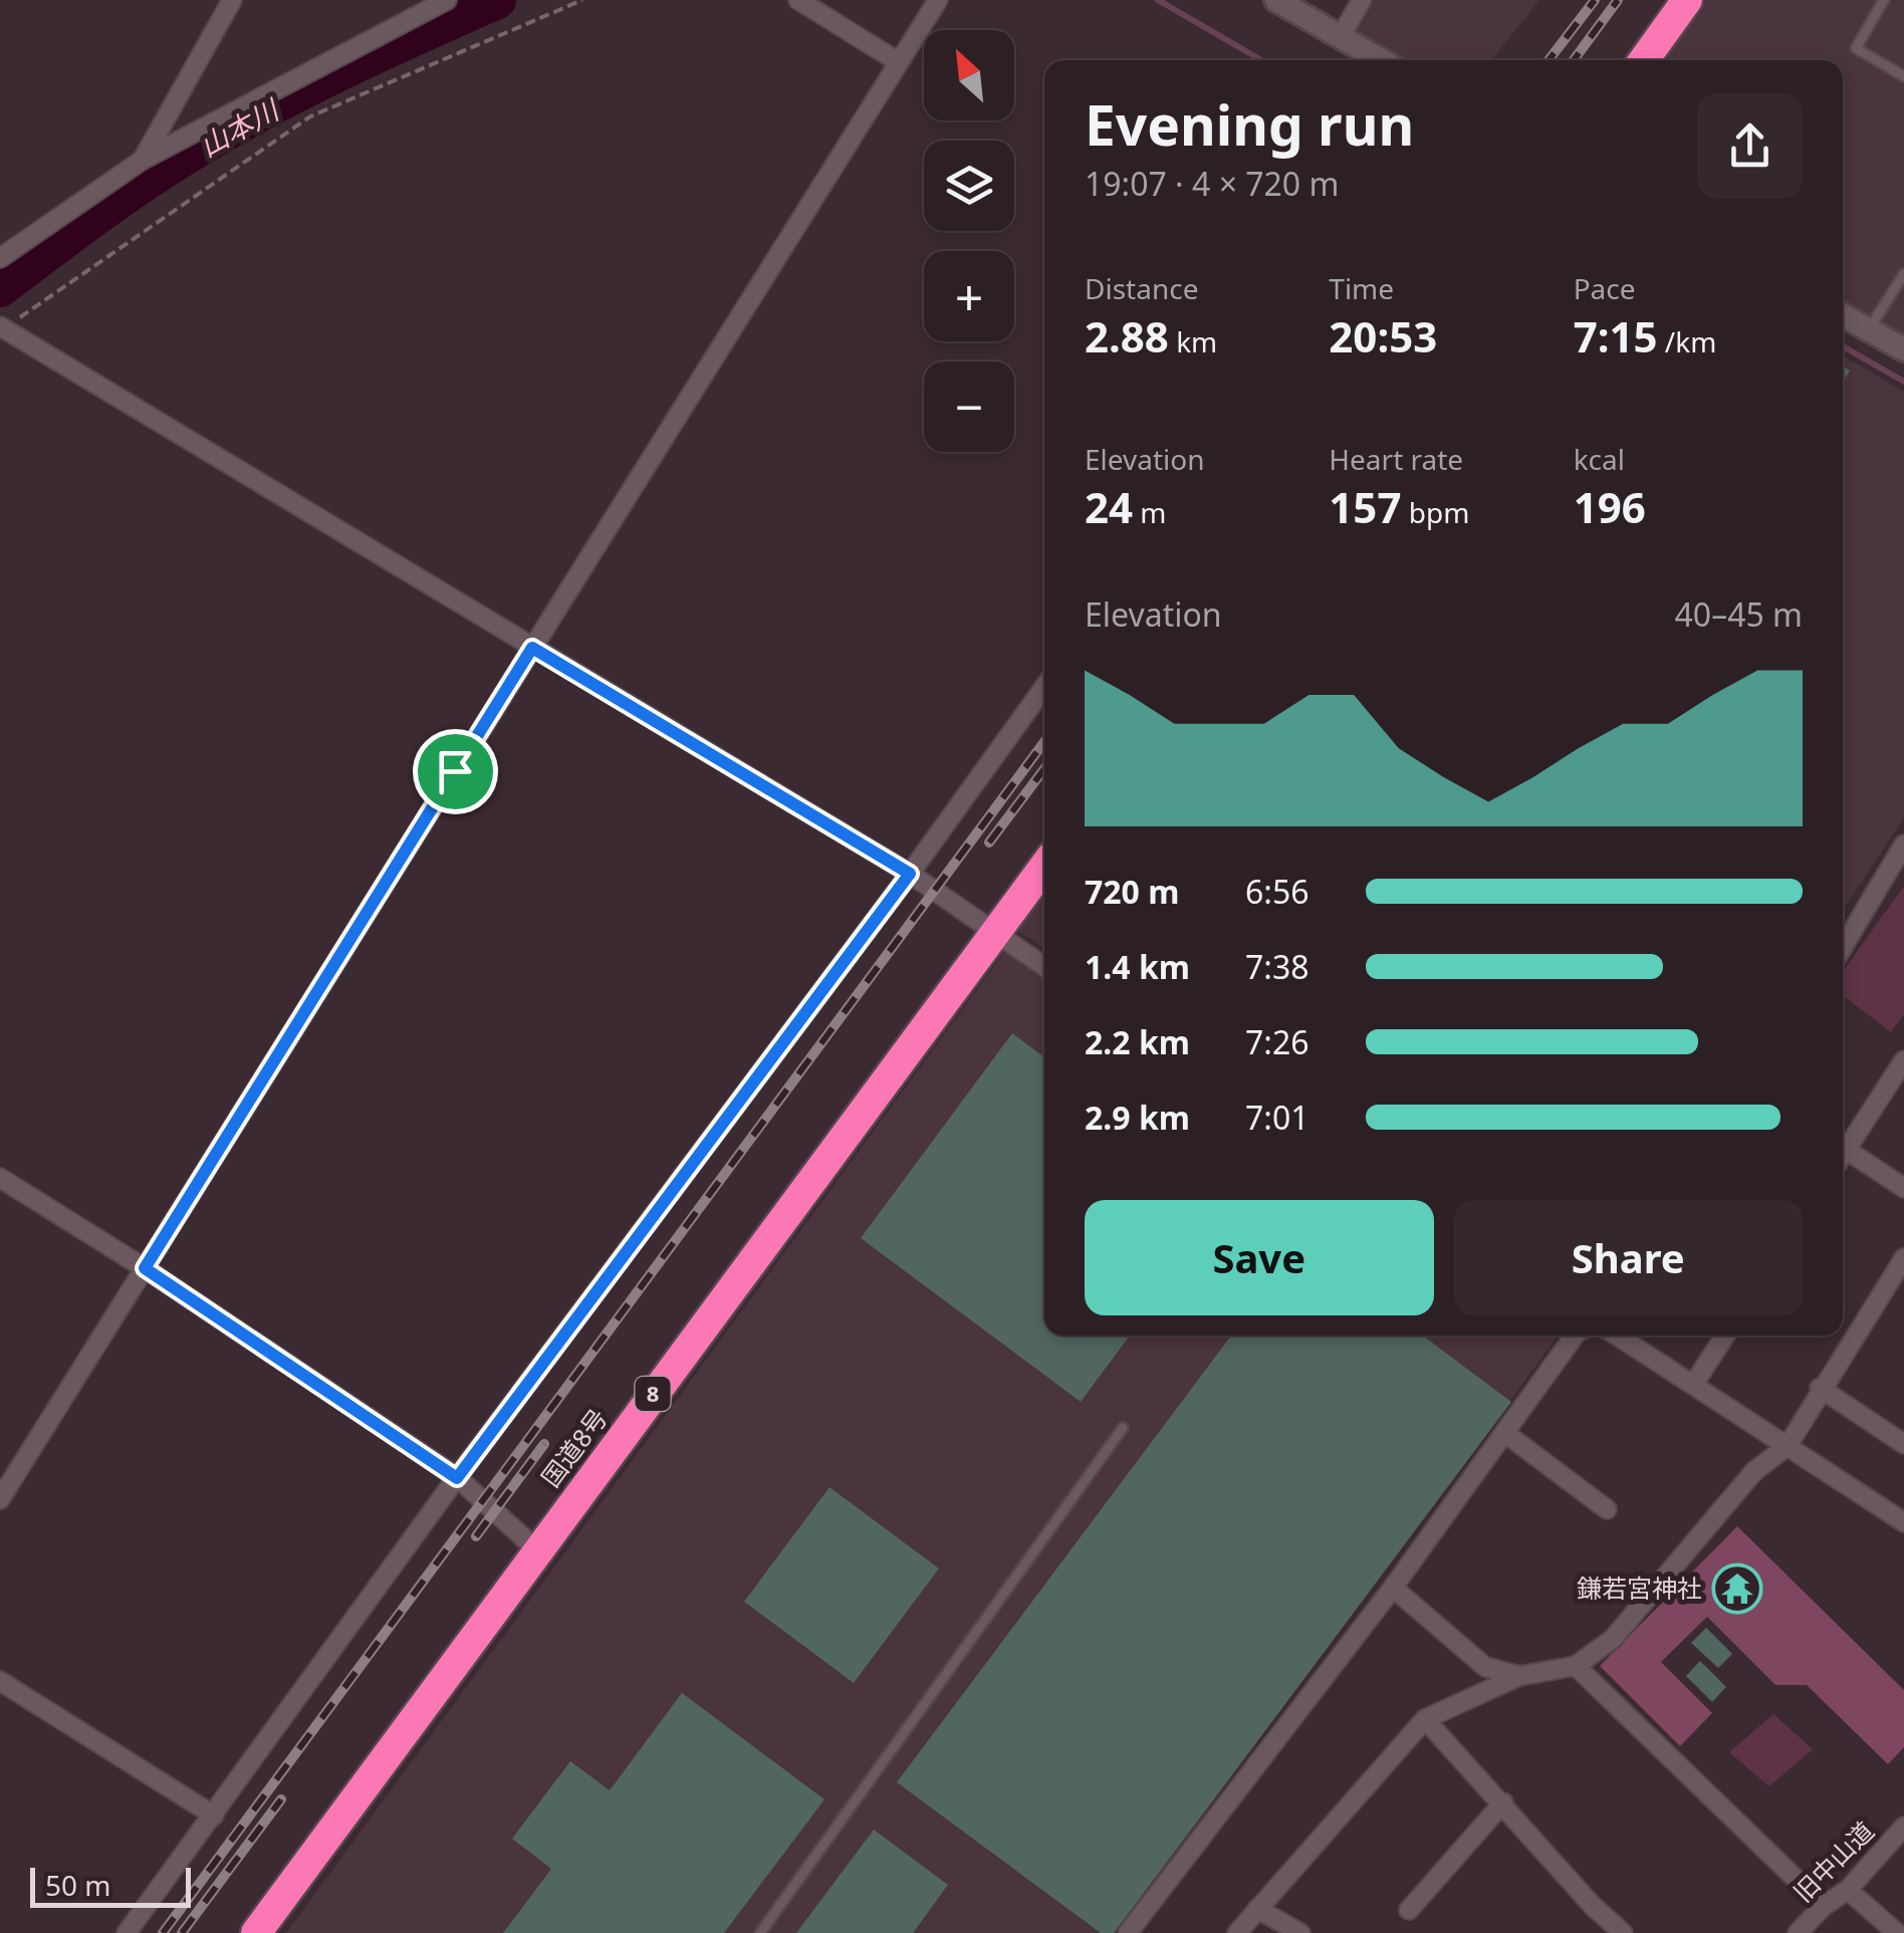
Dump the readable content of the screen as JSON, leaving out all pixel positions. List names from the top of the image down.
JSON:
{
  "streets": {
    "highway": ["8", "国道8号"],
    "street": ["旧中山道"]
  },
  "water": ["山本川"],
  "places": {
    "temple": ["鎌若宮神社"]
  },
  "scale_bar": "50 m",
  "north": "top left",
  "page": {
    "map_buttons": ["+", "−"],
    "heading": ["Evening run", "19:07 · 4 × 720 m"],
    "stats": [
      ["Distance", "2.88 km"],
      ["Time", "20:53"],
      ["Pace", "7:15 /km"],
      ["Elevation", "24 m"],
      ["Heart rate", "157 bpm"],
      ["kcal", "196"]
    ],
    "chart": ["Elevation", "40–45 m"],
    "list": [
      {
        "name": "720 m",
        "note": "6:56"
      },
      {
        "name": "1.4 km",
        "note": "7:38"
      },
      {
        "name": "2.2 km",
        "note": "7:26"
      },
      {
        "name": "2.9 km",
        "note": "7:01"
      }
    ],
    "buttons": ["Save", "Share"],
    "scale": "50 m"
  }
}
